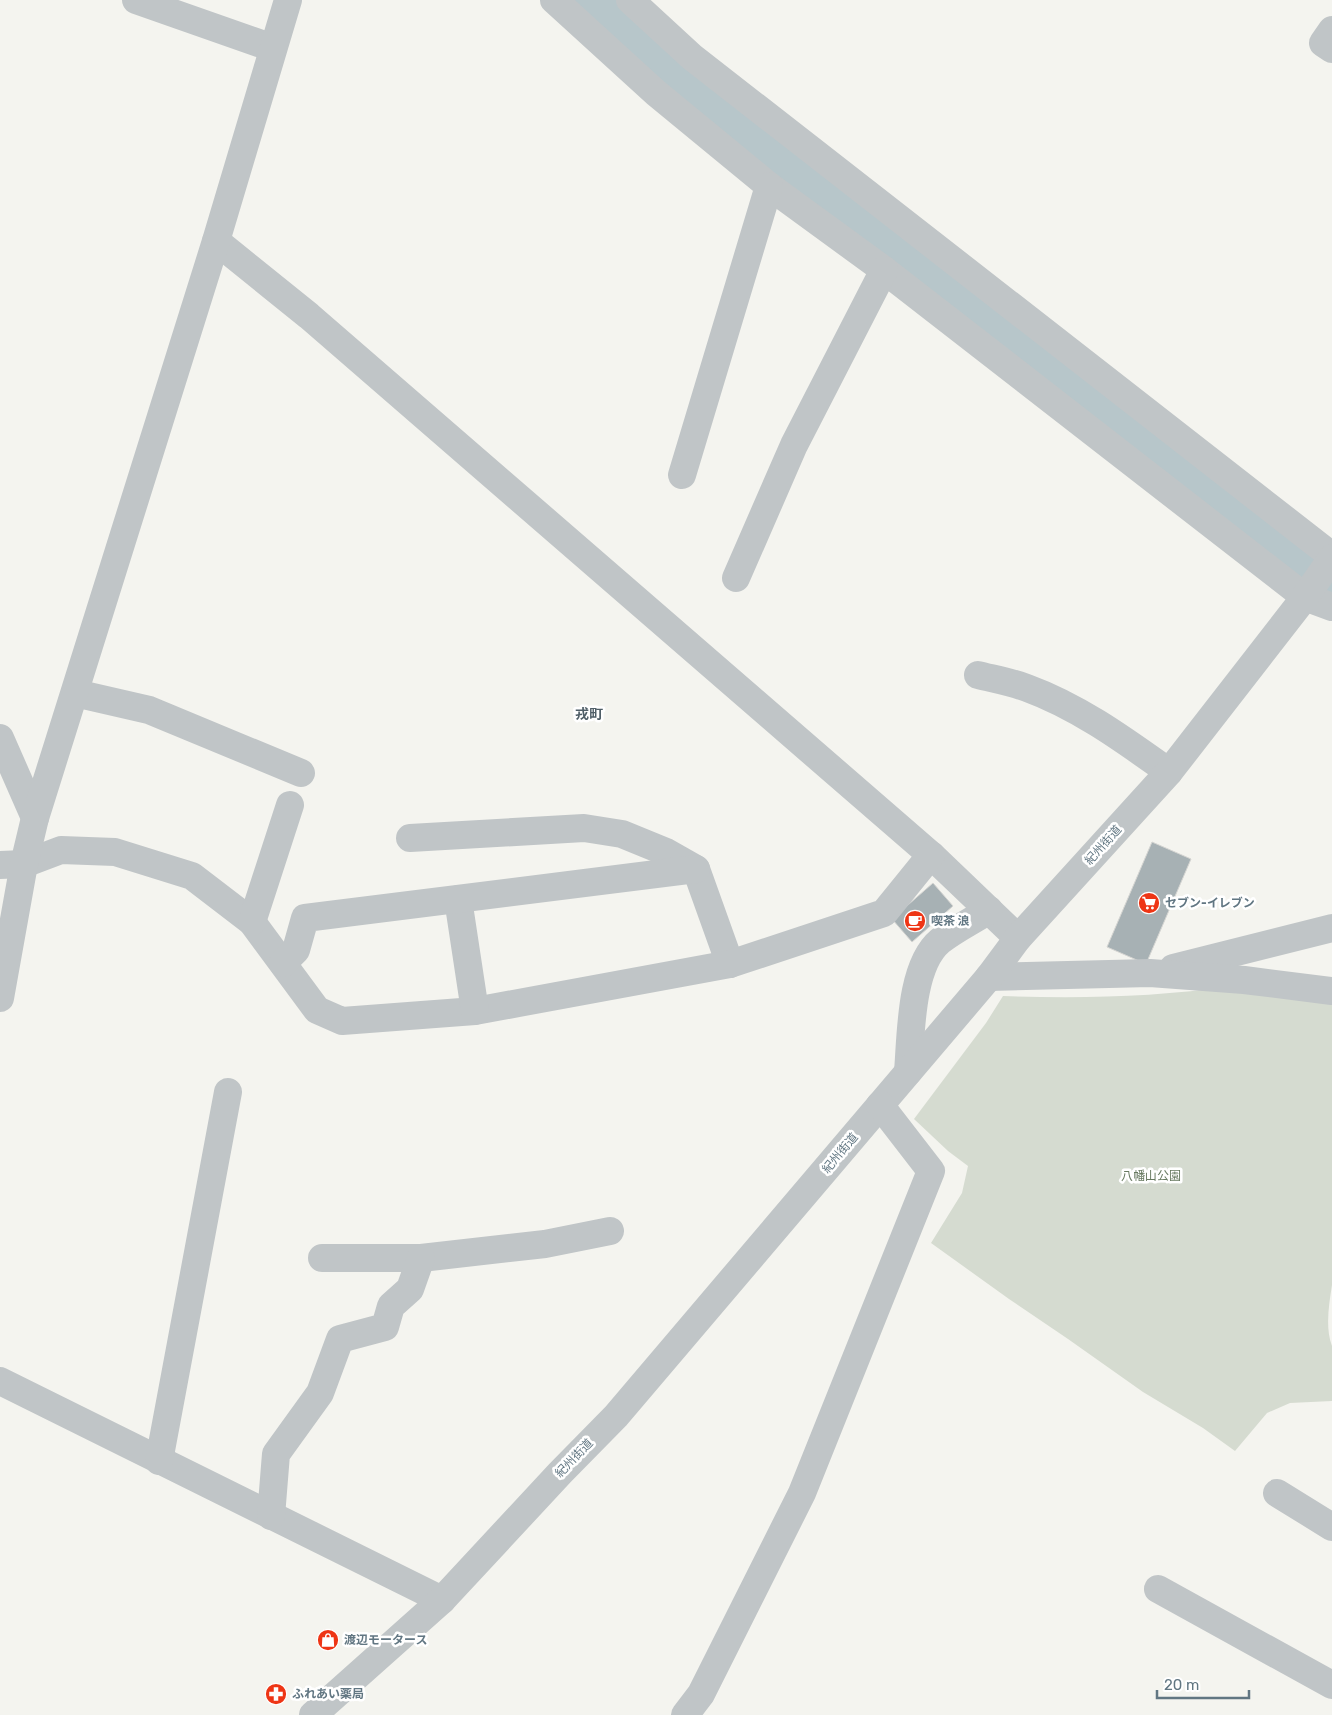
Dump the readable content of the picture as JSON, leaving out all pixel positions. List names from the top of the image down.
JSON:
{
  "streets": {
    "street": ["紀州街道"]
  },
  "districts": ["戎町"],
  "parks": ["八幡山公園"],
  "places": {
    "supermarket": ["セブン-イレブン"],
    "cafe": ["喫茶 浪"],
    "shop": ["渡辺モータース"],
    "pharmacy": ["ふれあい薬局"]
  },
  "scale_bar": "20 m"
}
